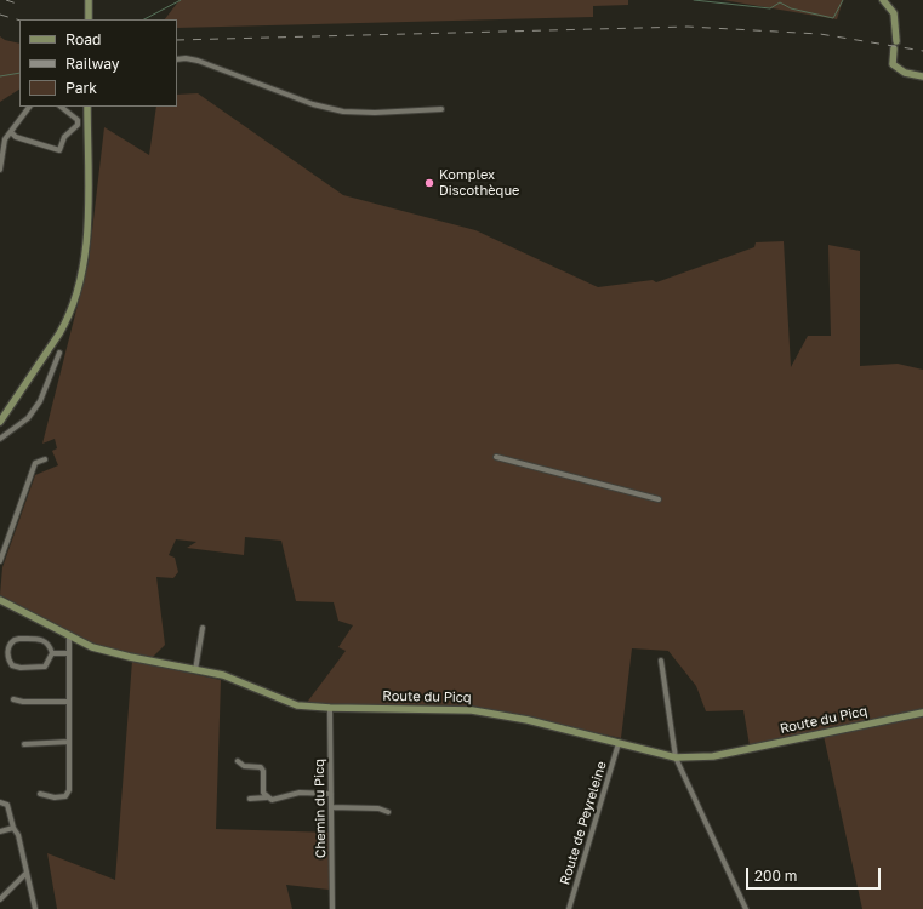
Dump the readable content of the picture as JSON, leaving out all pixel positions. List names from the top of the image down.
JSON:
{
  "streets": {
    "street": ["Route du Picq", "Chemin du Picq", "Route de Peyreleine"]
  },
  "crossings": [
    ["Route du Picq", "Chemin du Picq"],
    ["Route du Picq", "Route de Peyreleine"]
  ],
  "places": ["Komplex Discothèque"],
  "legend": ["Road", "Railway", "Park"],
  "scale_bar": "200 m"
}
